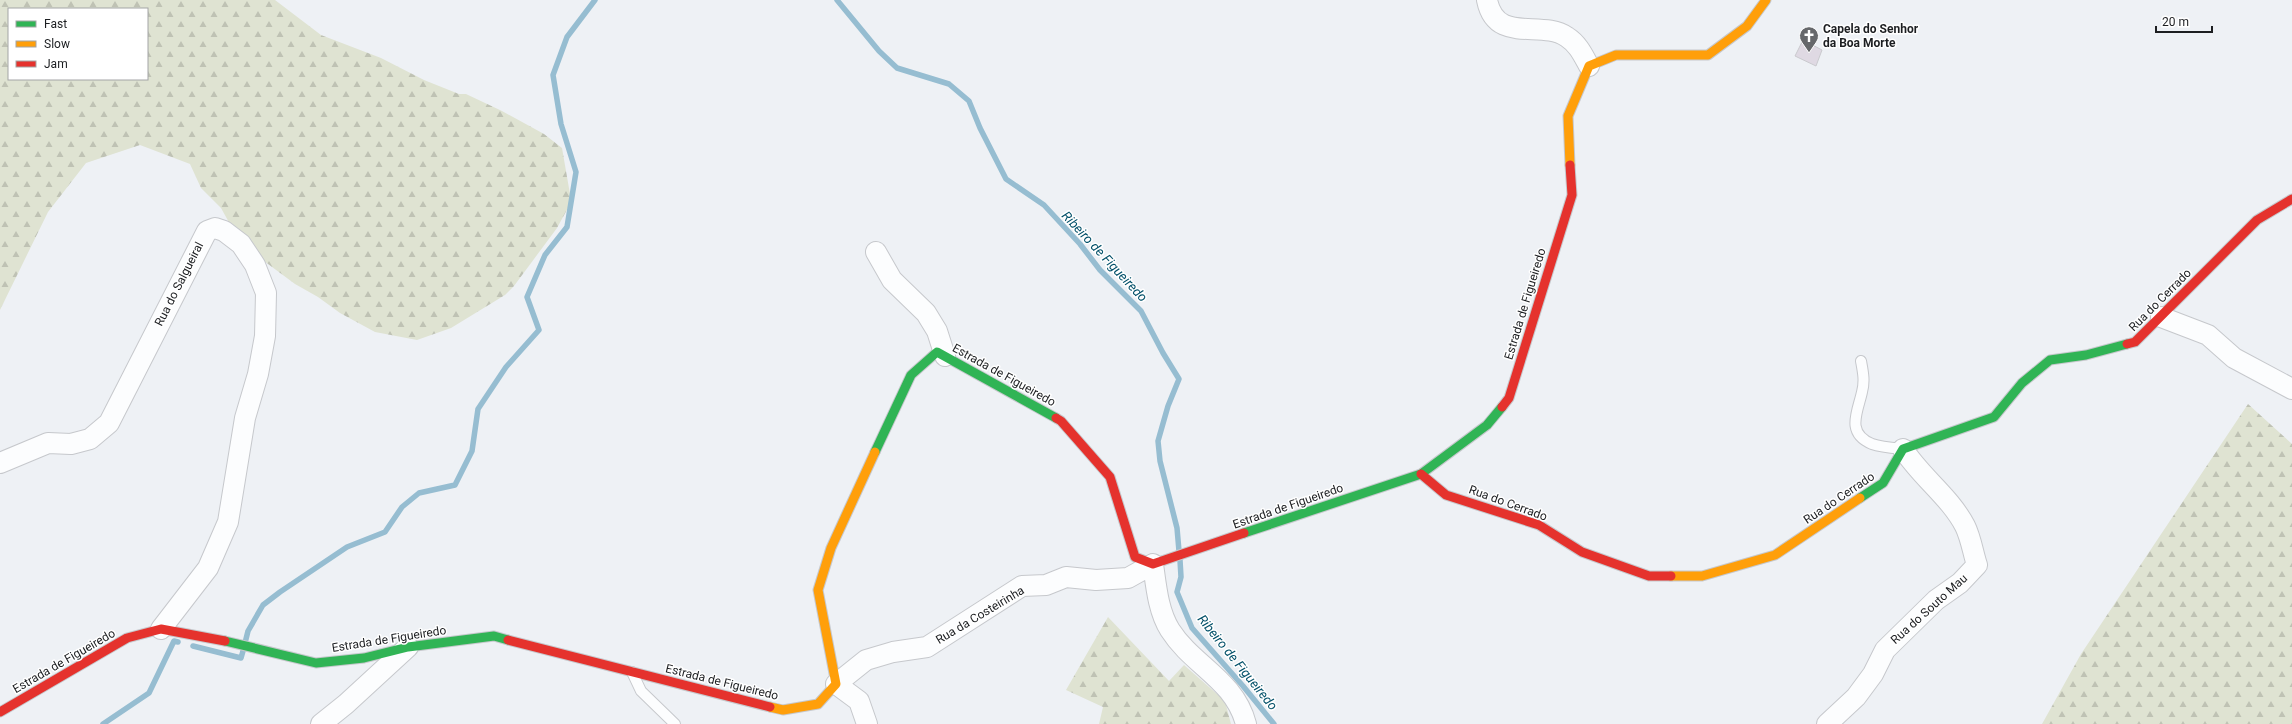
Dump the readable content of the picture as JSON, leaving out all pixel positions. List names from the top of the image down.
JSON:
{
  "streets": {
    "street": [
      "Rua do Salgueiral",
      "Rua do Cerrado",
      "Estrada de Figueiredo",
      "Rua do Souto Mau",
      "Rua da Costeirinha"
    ]
  },
  "crossings": [
    ["Rua do Salgueiral", "Estrada de Figueiredo"],
    ["Rua do Cerrado", "Estrada de Figueiredo"],
    ["Rua do Cerrado", "Rua do Souto Mau"],
    ["Estrada de Figueiredo", "Rua da Costeirinha"]
  ],
  "water": ["Ribeiro de Figueiredo"],
  "places": {
    "church": ["Capela do Senhor da Boa Morte"]
  },
  "legend": ["Fast", "Slow", "Jam"],
  "scale_bar": "20 m"
}
